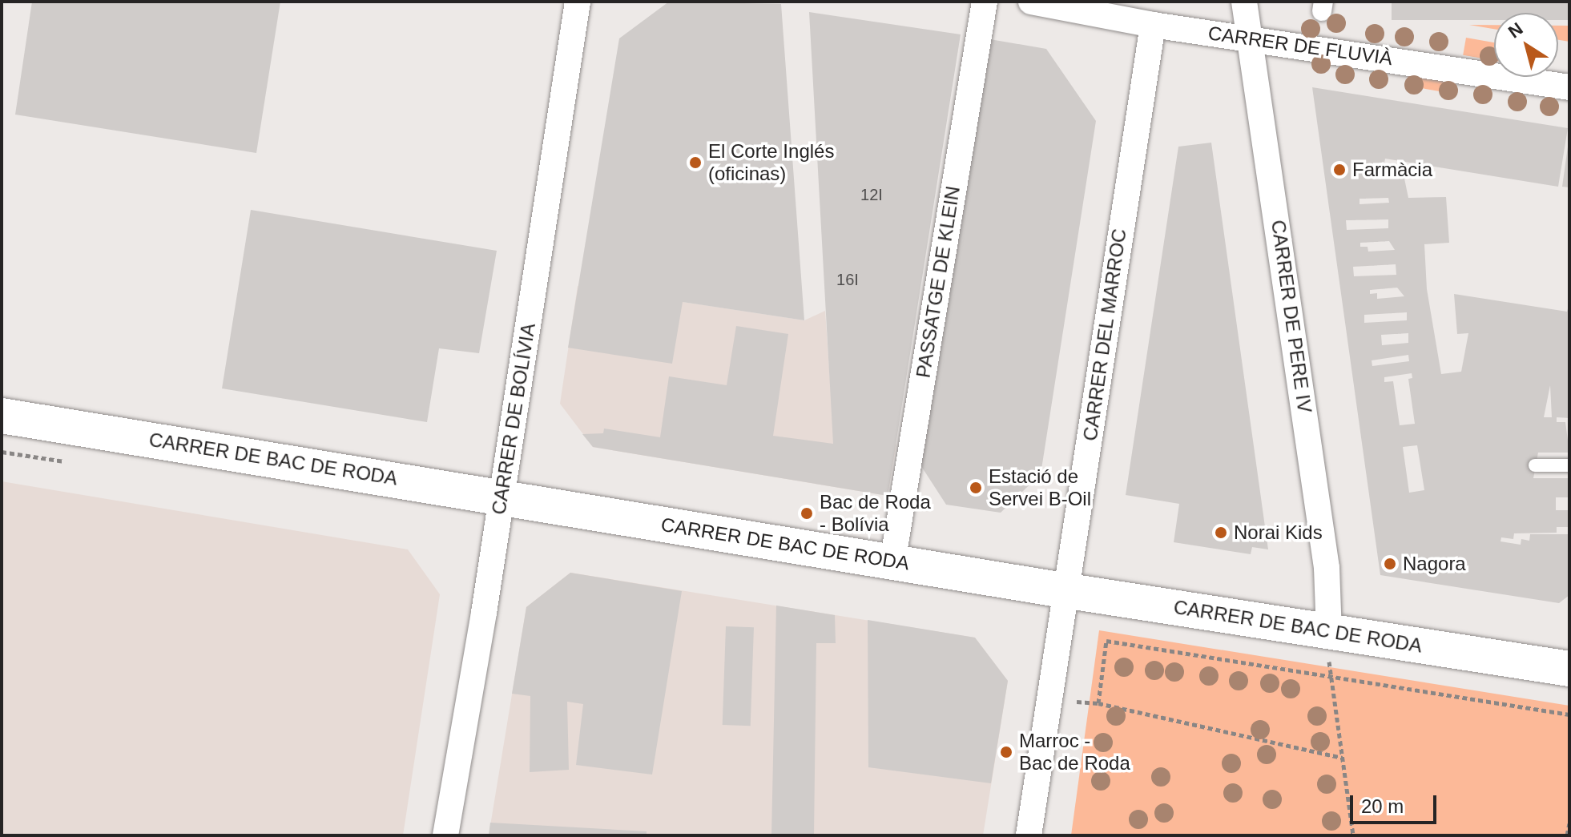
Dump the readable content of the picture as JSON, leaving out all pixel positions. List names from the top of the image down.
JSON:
{
  "streets": {
    "main road": ["CARRER DE BAC DE RODA"],
    "street": [
      "CARRER DE FLUVIÀ",
      "PASSATGE DE KLEIN",
      "CARRER DE PERE IV",
      "CARRER DEL MARROC",
      "CARRER DE BOLÍVIA"
    ]
  },
  "crossings": [
    ["CARRER DE FLUVIÀ", "CARRER DE PERE IV"],
    ["CARRER DE FLUVIÀ", "CARRER DEL MARROC"],
    ["PASSATGE DE KLEIN", "CARRER DE BAC DE RODA"],
    ["CARRER DE PERE IV", "CARRER DE BAC DE RODA"],
    ["CARRER DEL MARROC", "CARRER DE BAC DE RODA"],
    ["CARRER DE BOLÍVIA", "CARRER DE BAC DE RODA"]
  ],
  "places": [
    "El Corte Inglés (oficinas)",
    "Farmàcia",
    "Estació de Servei B-Oil",
    "Bac de Roda - Bolívia",
    "Norai Kids",
    "Nagora",
    "Marroc - Bac de Roda"
  ],
  "house_numbers": ["12I", "16I"],
  "scale_bar": "20 m",
  "north": "top left"
}
